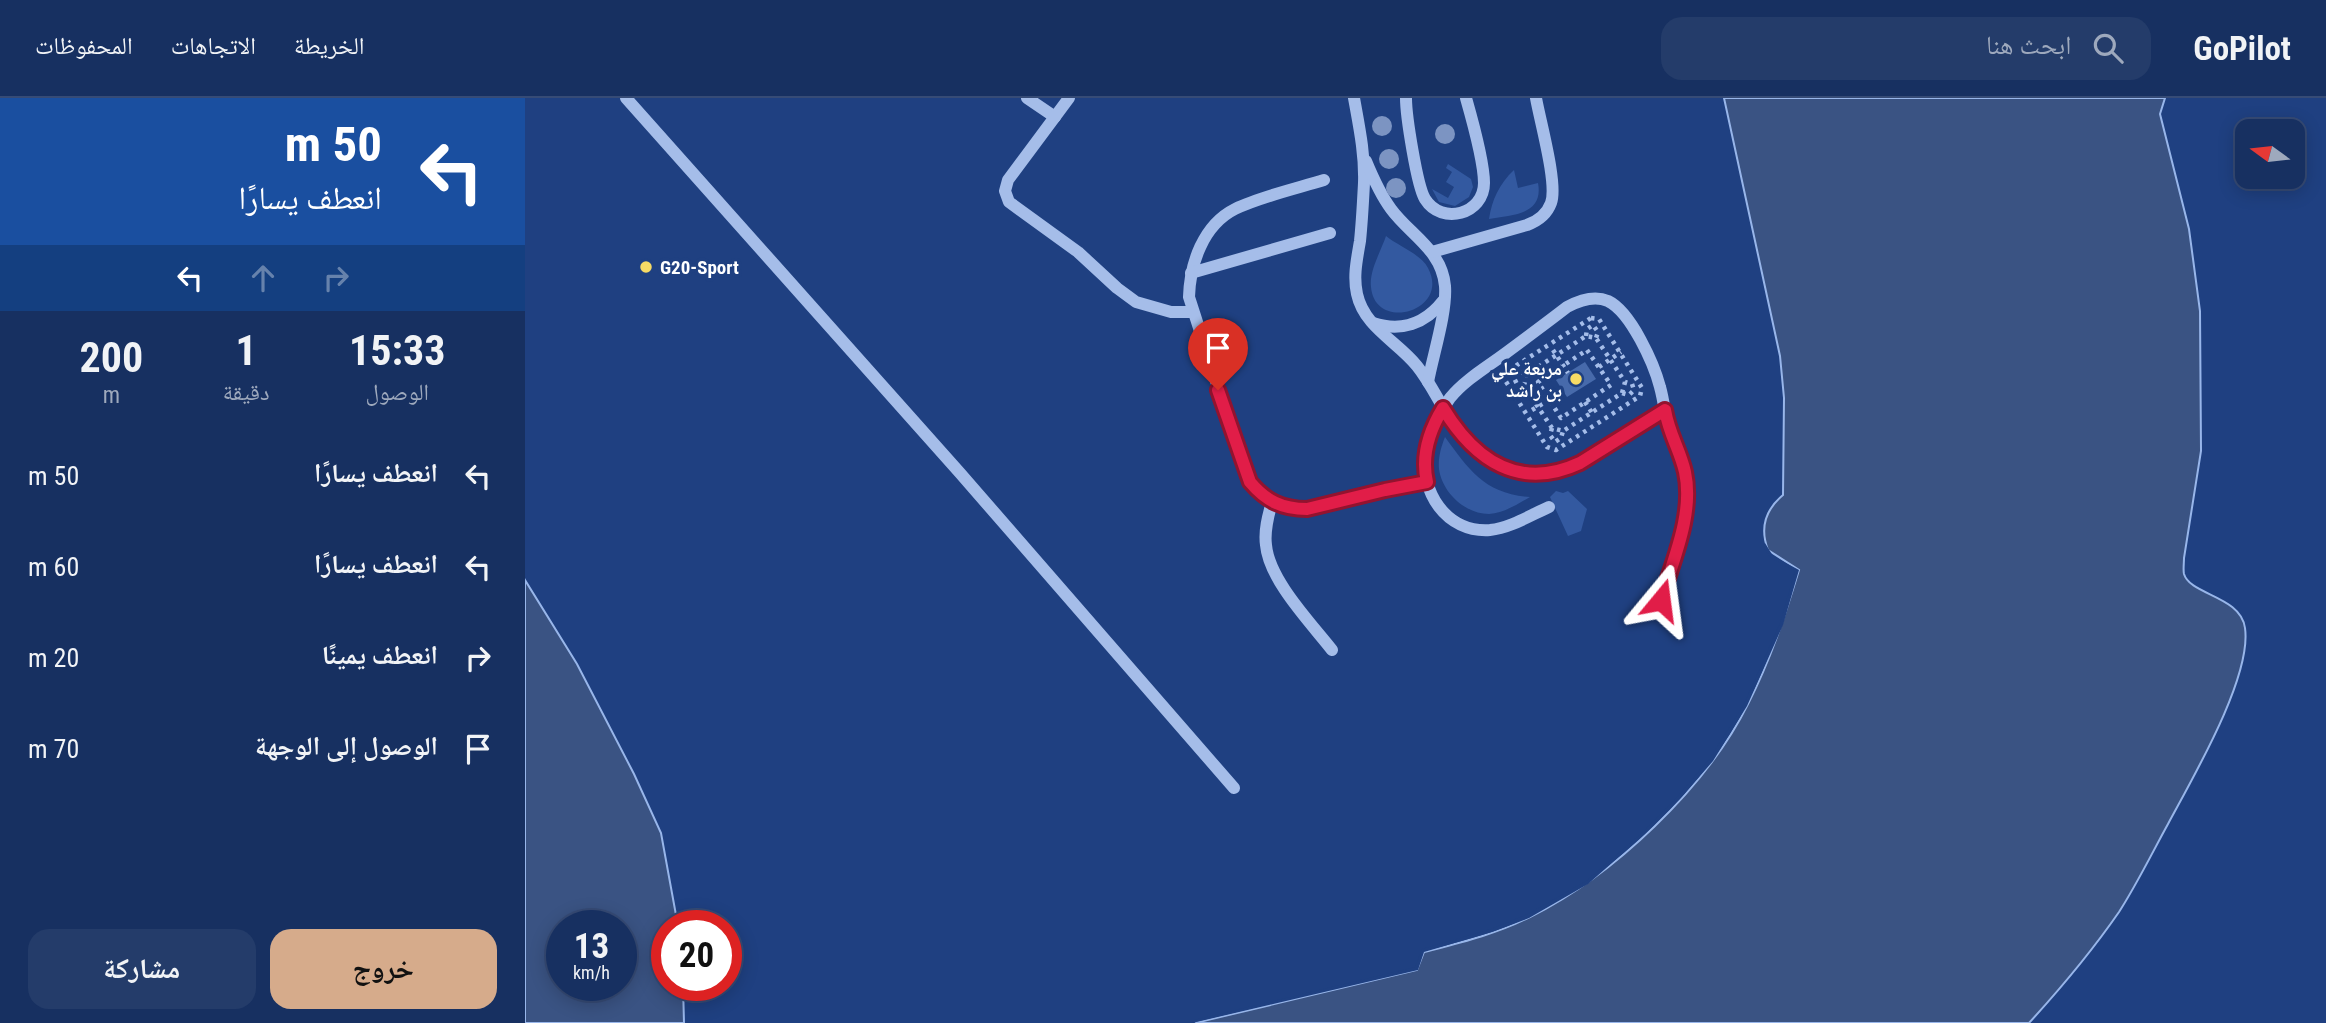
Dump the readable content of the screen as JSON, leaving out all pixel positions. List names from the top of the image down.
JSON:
{
  "places": ["G20-Sport", "مربعة علي بن راشد"],
  "north": "left",
  "page": {
    "header": "GoPilot",
    "search": "ابحث هنا",
    "nav": ["الخريطة", "الاتجاهات", "المحفوظات"],
    "turn": ["50 m", "انعطف يسارًا"],
    "eta": [
      "15:33",
      "الوصول",
      "1",
      "دقيقة",
      "200",
      "m"
    ],
    "list": [
      {
        "name": "انعطف يسارًا",
        "value": "50 m"
      },
      {
        "name": "انعطف يسارًا",
        "value": "60 m"
      },
      {
        "name": "انعطف يمينًا",
        "value": "20 m"
      },
      {
        "name": "الوصول إلى الوجهة",
        "value": "70 m"
      }
    ],
    "speed": "13 km/h",
    "limit": "20",
    "buttons": ["خروج", "مشاركة"]
  }
}
